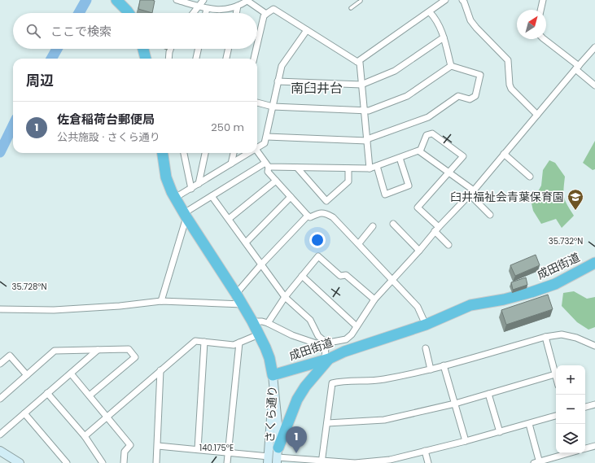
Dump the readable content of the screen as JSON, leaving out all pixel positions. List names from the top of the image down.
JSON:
{
  "streets": {
    "highway": ["成田街道"],
    "street": ["さくら通り"]
  },
  "crossings": [
    ["成田街道", "さくら通り"]
  ],
  "districts": ["南臼井台"],
  "places": {
    "school or university": ["臼井福祉会青葉保育園"]
  },
  "north": "top right",
  "page": {
    "search": "ここで検索",
    "heading": "周辺",
    "list": [
      {
        "mark": "1",
        "name": "佐倉稲荷台郵便局",
        "note": "公共施設 · さくら通り",
        "value": "250 m"
      }
    ],
    "map_buttons": ["+", "−"],
    "pins": "1"
  },
  "coordinates": ["35.732°N", "35.728°N", "140.175°E"]
}
